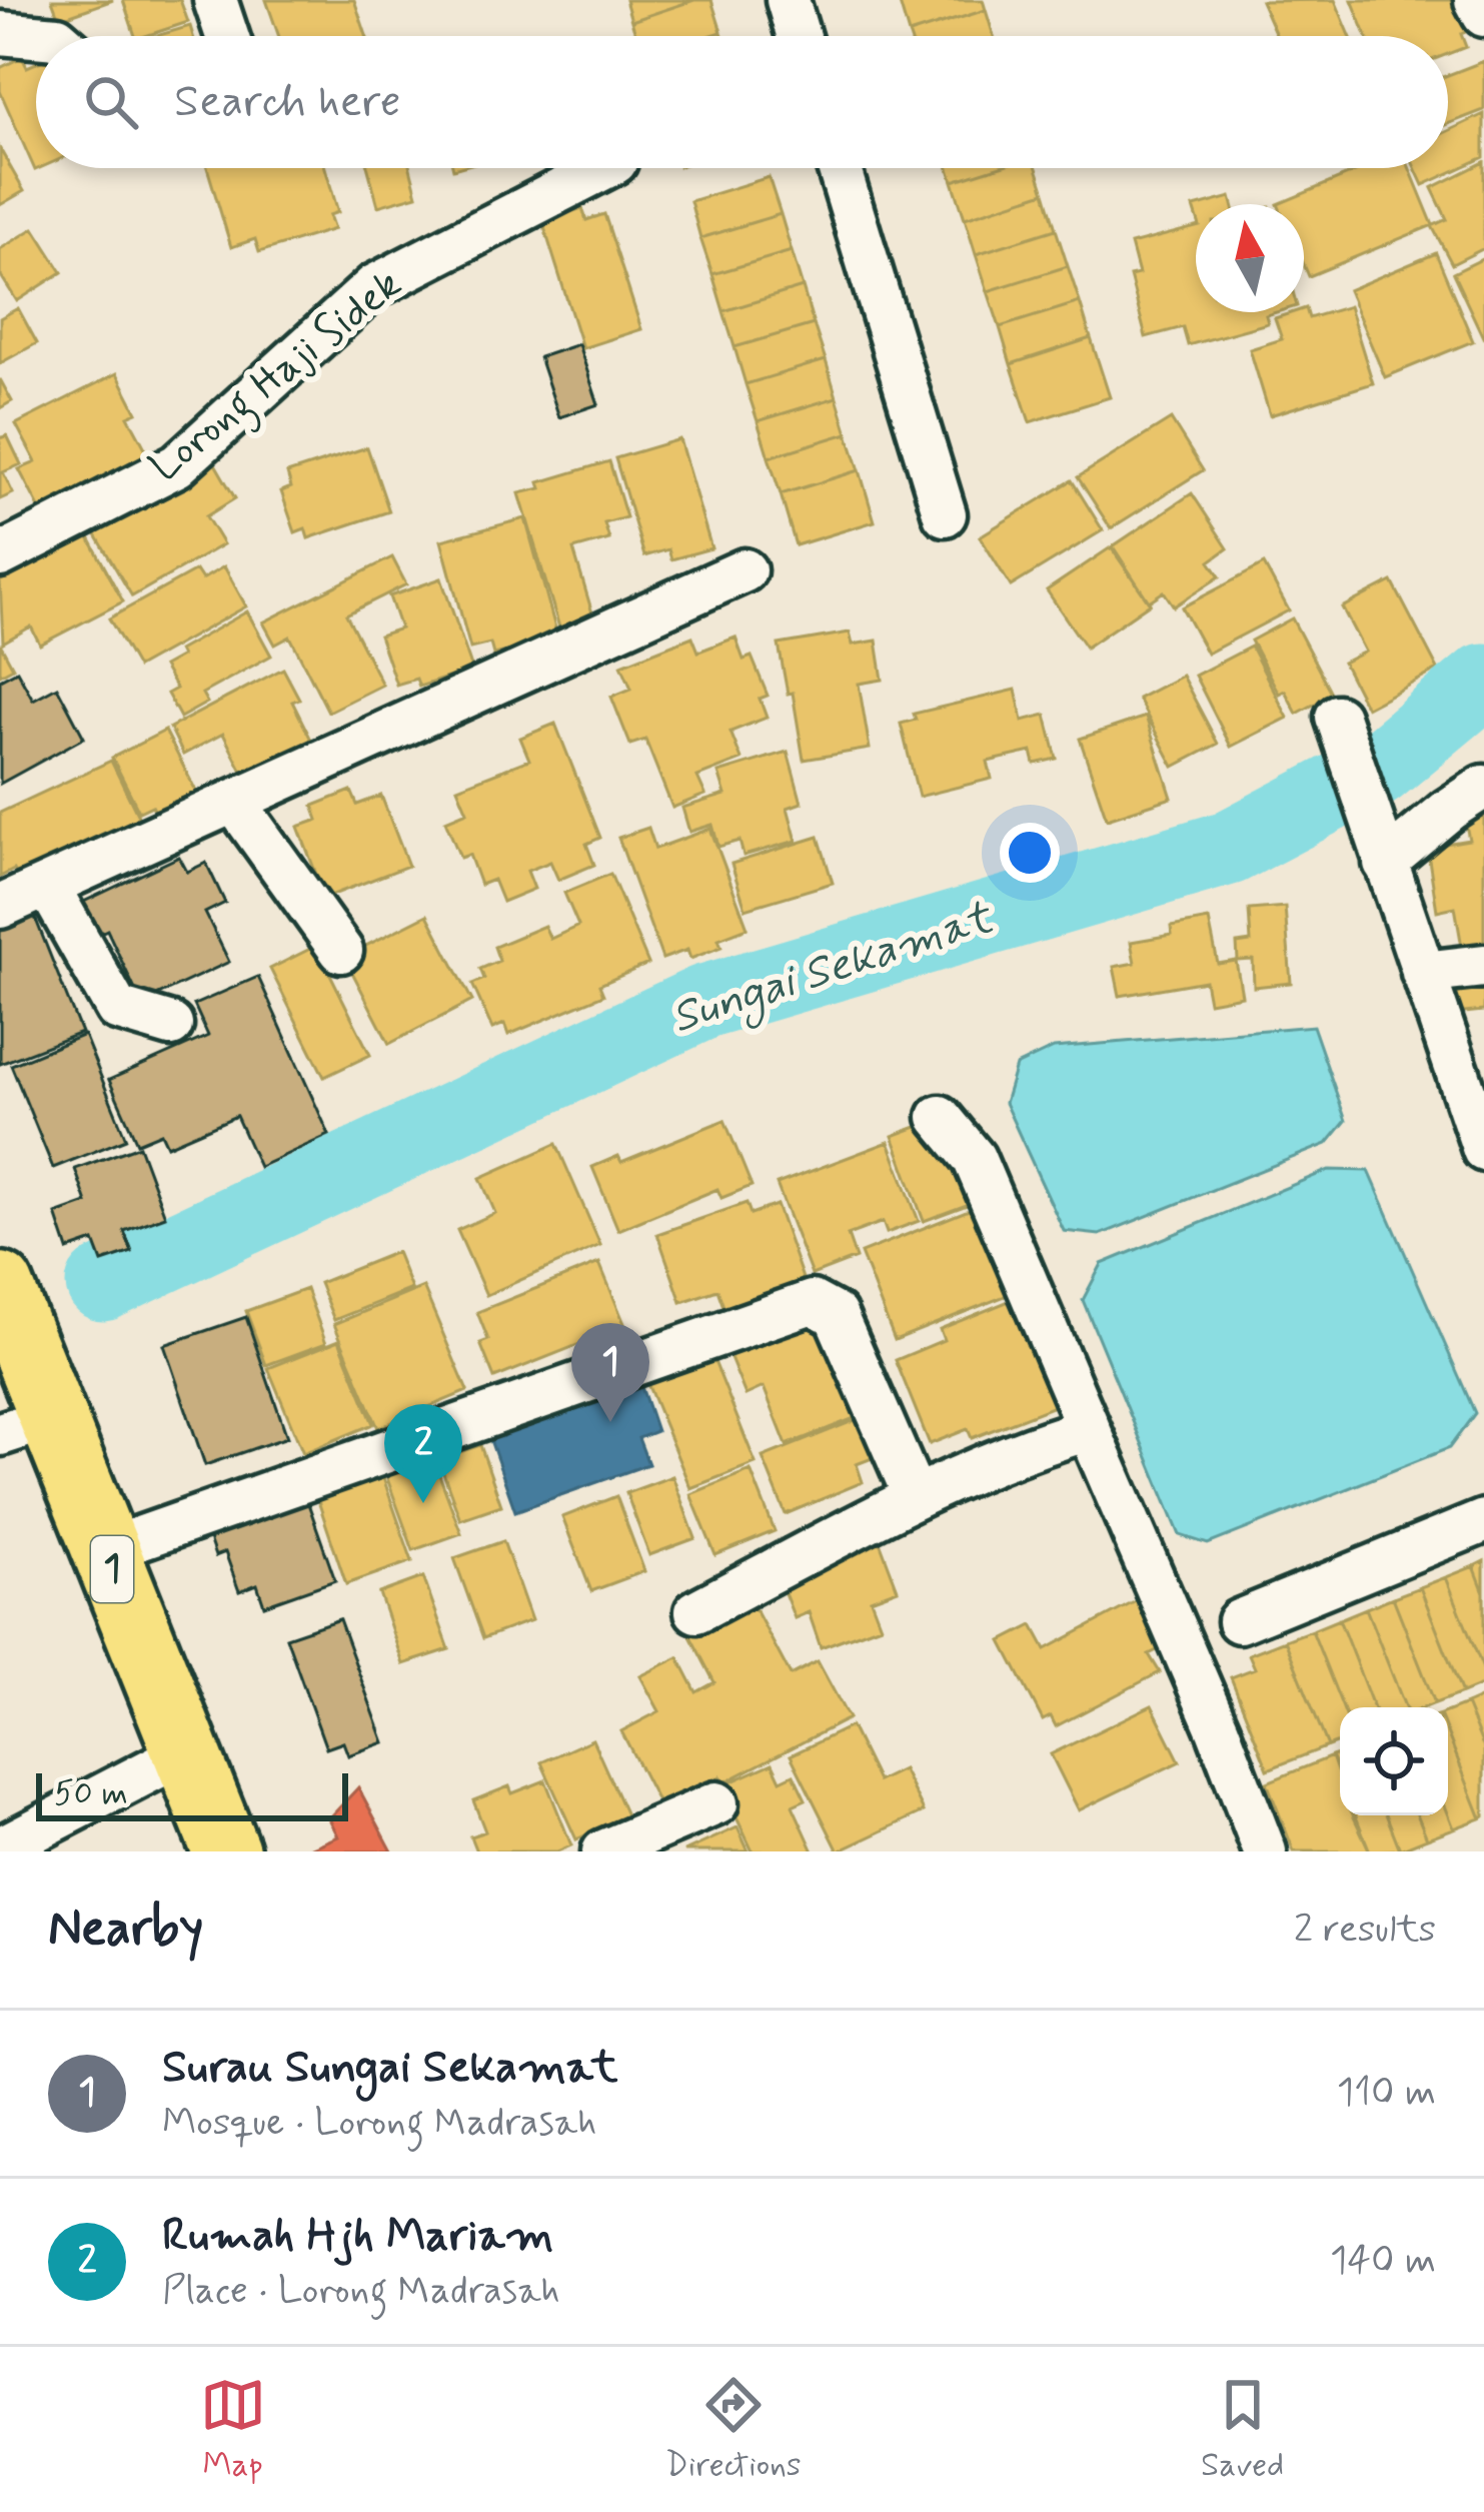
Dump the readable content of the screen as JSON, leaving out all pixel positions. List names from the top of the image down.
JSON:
{
  "streets": {
    "main road": ["1"],
    "street": ["Lorong Haji Sidek"]
  },
  "water": ["Sungai Sekamat"],
  "scale_bar": "50 m",
  "north": "top",
  "page": {
    "search": "Search here",
    "pins": ["1", "2"],
    "scale": "50 m",
    "heading": ["Nearby", "2 results"],
    "list": [
      {
        "mark": "1",
        "name": "Surau Sungai Sekamat",
        "note": "Mosque · Lorong Madrasah",
        "value": "110 m"
      },
      {
        "mark": "2",
        "name": "Rumah Hjh Mariam",
        "note": "Place · Lorong Madrasah",
        "value": "140 m"
      }
    ],
    "nav": ["Map", "Directions", "Saved"]
  }
}
